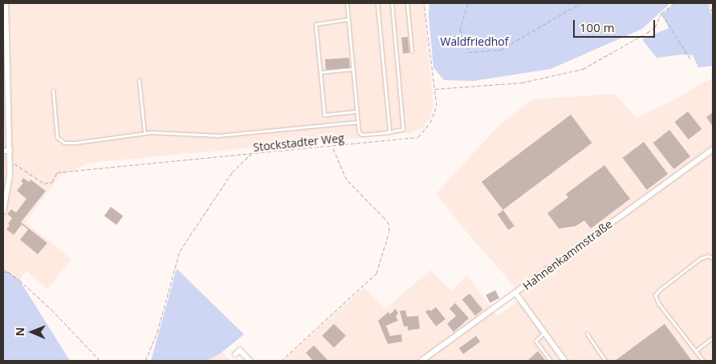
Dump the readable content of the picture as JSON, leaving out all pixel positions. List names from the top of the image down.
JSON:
{
  "streets": {
    "street": ["Hahnenkammstraße"],
    "path": ["Stockstadter Weg"]
  },
  "parks": ["Waldfriedhof"],
  "scale_bar": "100 m",
  "north": "left"
}
